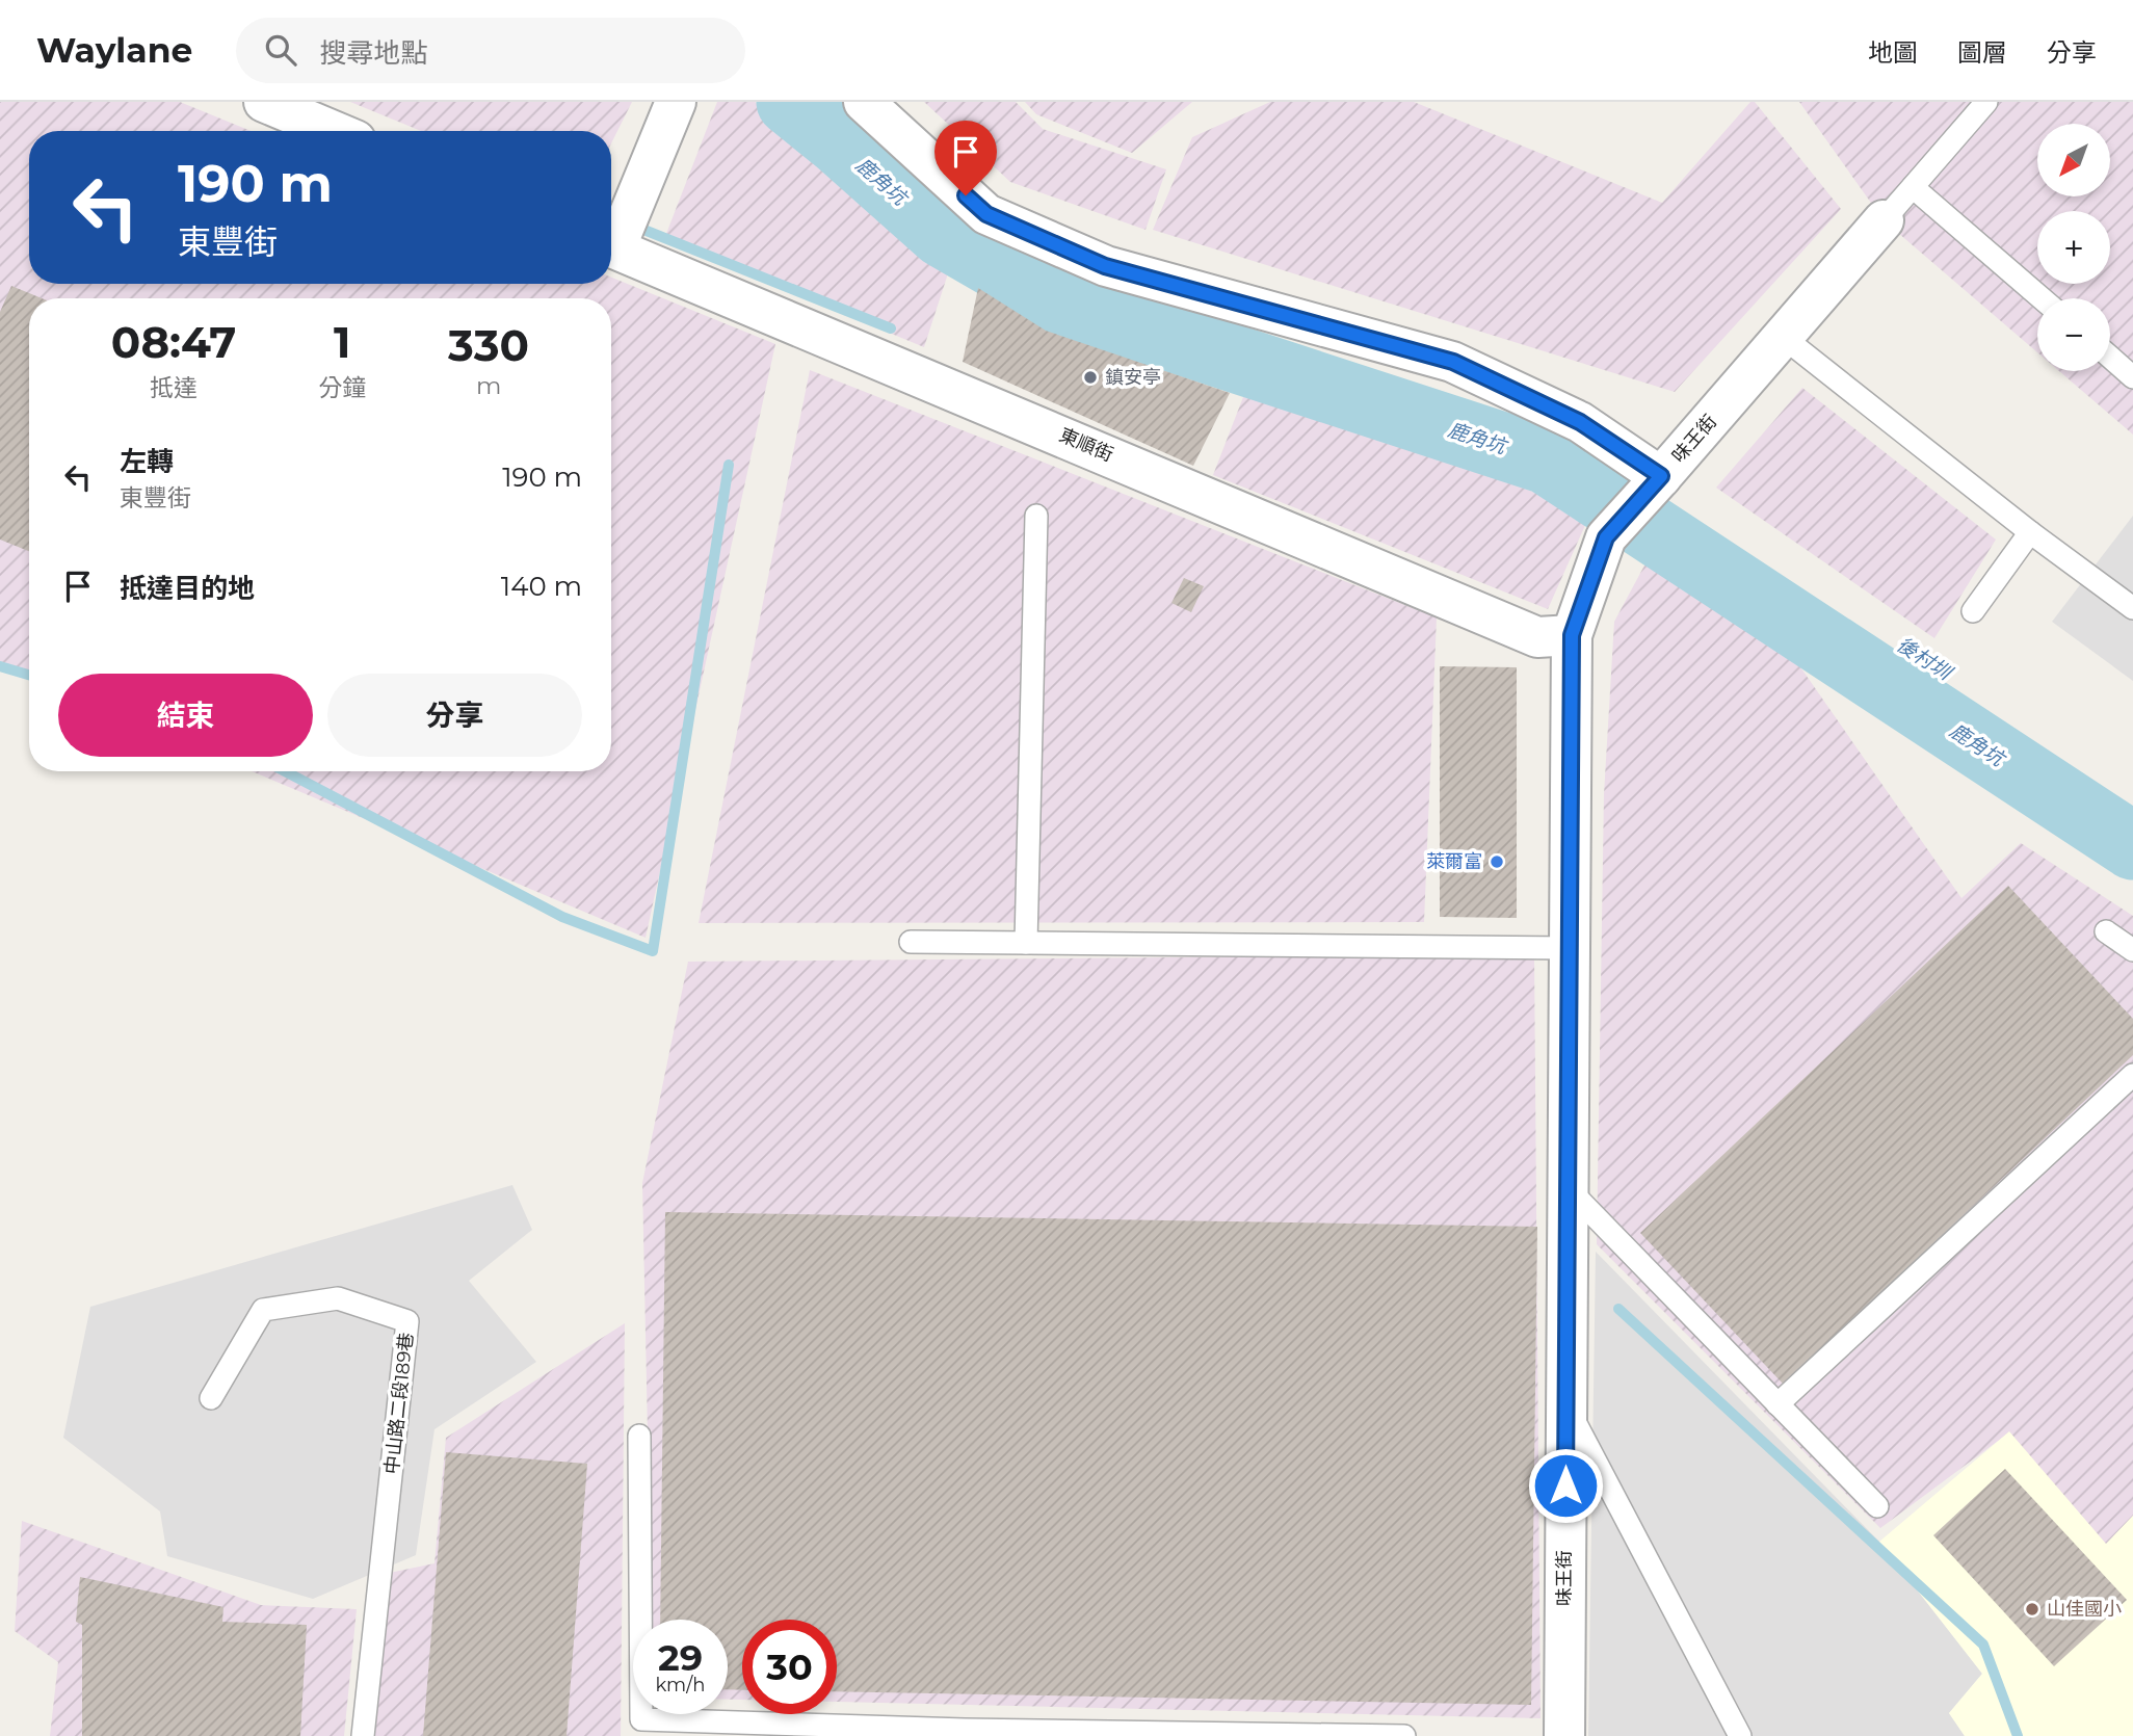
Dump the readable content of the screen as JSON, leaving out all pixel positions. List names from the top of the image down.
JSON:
{
  "streets": {
    "street": ["味王街", "東順街"],
    "lane": ["中山路二段189巷"]
  },
  "crossings": [
    ["味王街", "東順街"]
  ],
  "water": ["鹿角坑", "後村圳"],
  "places": ["鎮安亭", "萊爾富", "山佳國小"],
  "north": "bottom left",
  "page": {
    "header": "Waylane",
    "search": "搜尋地點",
    "nav": ["地圖", "圖層", "分享"],
    "map_buttons": ["+", "−"],
    "turn": ["190 m", "東豐街"],
    "eta": [
      "08:47",
      "抵達",
      "1",
      "分鐘",
      "330",
      "m"
    ],
    "list": [
      {
        "name": "左轉",
        "note": "東豐街",
        "value": "190 m"
      },
      {
        "name": "抵達目的地",
        "value": "140 m"
      }
    ],
    "buttons": ["結束", "分享"],
    "speed": "29 km/h",
    "limit": "30"
  }
}
